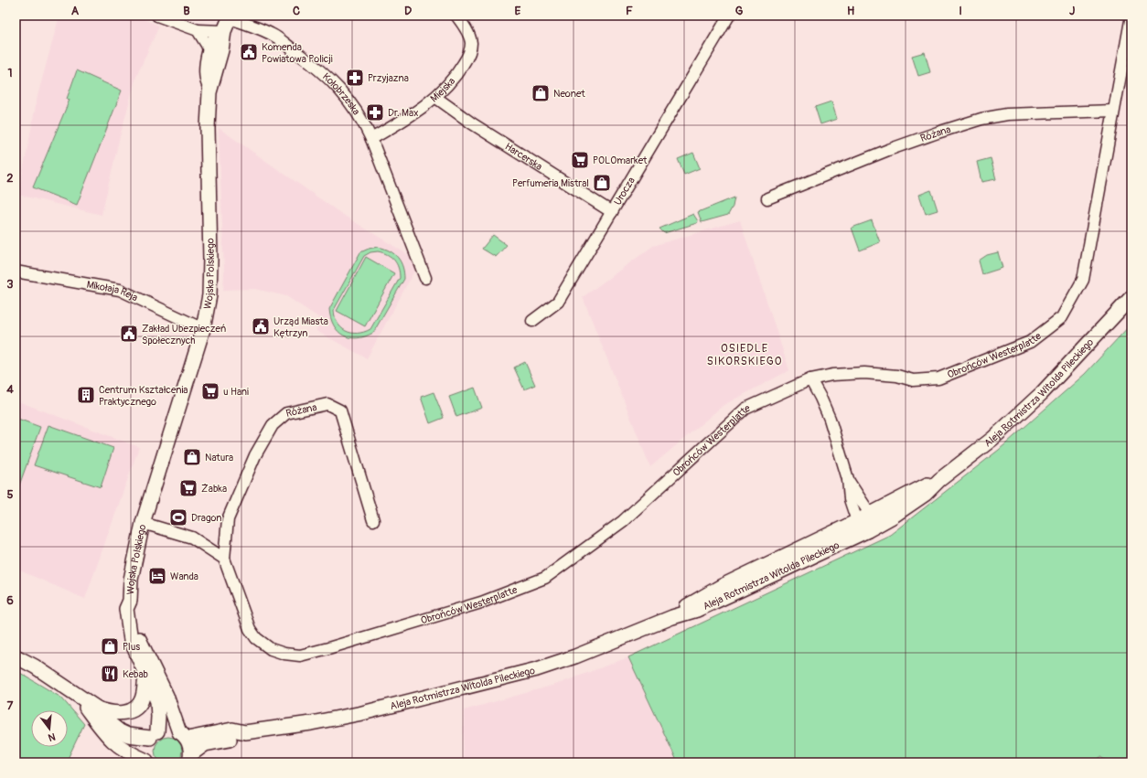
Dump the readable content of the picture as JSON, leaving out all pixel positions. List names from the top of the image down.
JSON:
{
  "streets": {
    "street": [
      "Miejska",
      "Kołobrzeska",
      "Różana",
      "Harcerska",
      "Urocza",
      "Wojska Polskiego",
      "Mikołaja Reja",
      "Obrońców Westerplatte",
      "Aleja Rotmistrza Witolda Pileckiego"
    ]
  },
  "crossings": [
    ["Miejska", "Kołobrzeska"],
    ["Miejska", "Harcerska"],
    ["Kołobrzeska", "Wojska Polskiego"],
    ["Różana", "Obrońców Westerplatte"],
    ["Harcerska", "Urocza"],
    ["Wojska Polskiego", "Mikołaja Reja"],
    ["Wojska Polskiego", "Aleja Rotmistrza Witolda Pileckiego"]
  ],
  "districts": ["OSIEDLE SIKORSKIEGO"],
  "places": {
    "public building": ["Komenda Powiatowa Policji", "Urząd Miasta Kętrzyn", "Zakład Ubezpieczeń Społecznych"],
    "pharmacy": ["Przyjazna", "Dr. Max"],
    "shop": [
      "Neonet",
      "Perfumeria Mistral",
      "Natura",
      "Plus"
    ],
    "supermarket": ["POLOmarket", "u Hani", "Żabka"],
    "building": ["Centrum Kształcenia Praktycznego"],
    "sports": ["Dragon"],
    "hotel": ["Wanda"],
    "restaurant": ["Kebab"]
  },
  "north": "bottom",
  "grid": {
    "columns": [
      "A",
      "B",
      "C",
      "D",
      "E",
      "F",
      "G",
      "H",
      "I",
      "J"
    ],
    "rows": [
      "1",
      "2",
      "3",
      "4",
      "5",
      "6",
      "7"
    ]
  }
}
